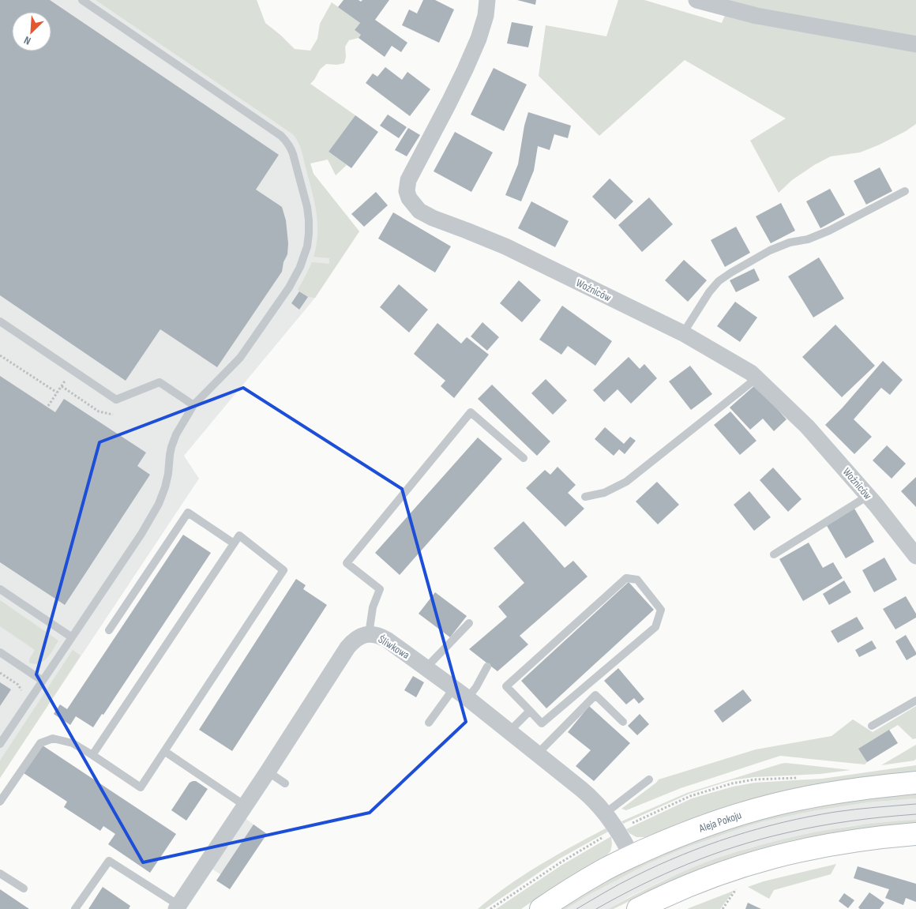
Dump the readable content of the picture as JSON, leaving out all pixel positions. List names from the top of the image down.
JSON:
{
  "streets": {
    "main road": ["Aleja Pokoju"],
    "street": ["Woźniców", "Śliwkowa"]
  },
  "crossings": [
    ["Śliwkowa", "Aleja Pokoju"]
  ],
  "north": "bottom left"
}
